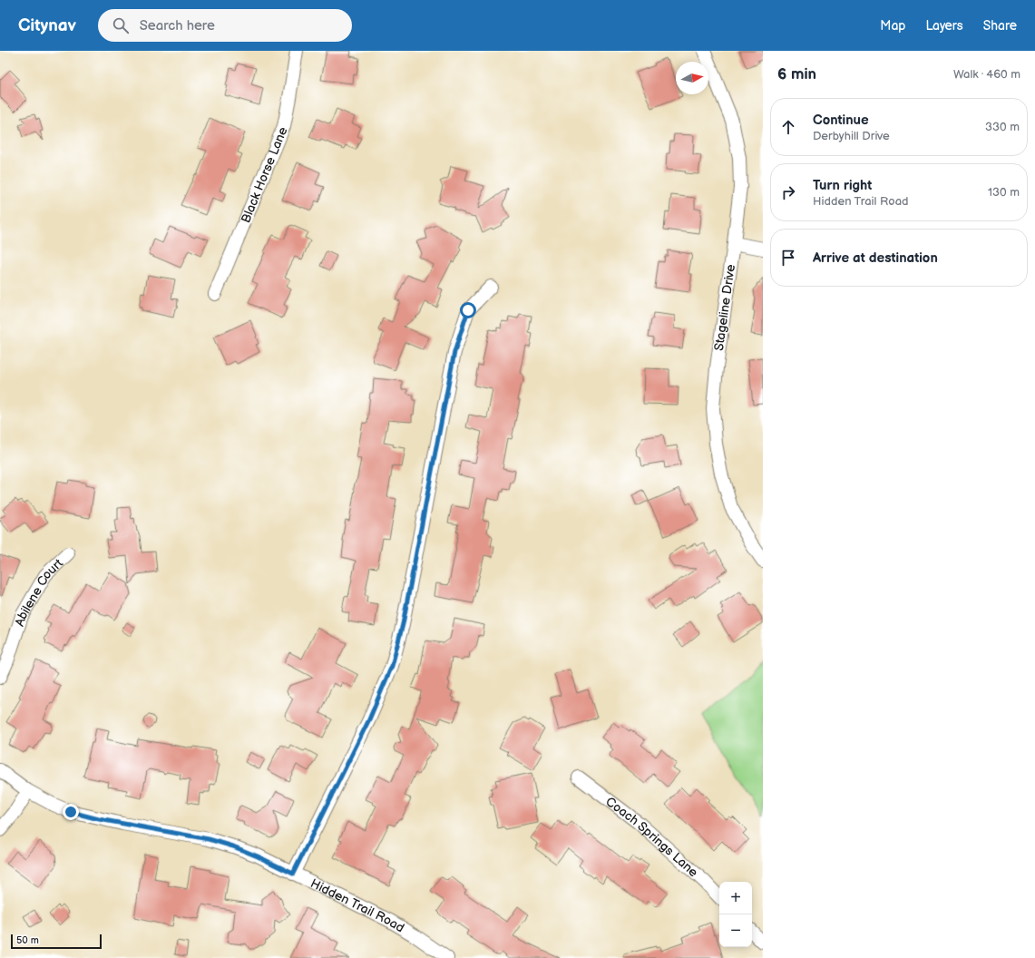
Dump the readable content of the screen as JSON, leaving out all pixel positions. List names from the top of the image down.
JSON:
{
  "streets": {
    "street": [
      "Black Horse Lane",
      "Stageline Drive",
      "Abilene Court",
      "Coach Springs Lane",
      "Hidden Trail Road"
    ]
  },
  "scale_bar": "50 m",
  "north": "right",
  "page": {
    "header": "Citynav",
    "search": "Search here",
    "nav": ["Map", "Layers", "Share"],
    "heading": ["6 min", "Walk · 460 m"],
    "list": [
      ["Continue", "Derbyhill Drive", "330 m"],
      ["Turn right", "Hidden Trail Road", "130 m"],
      "Arrive at destination"
    ],
    "map_buttons": ["+", "−"],
    "scale": "50 m"
  }
}
